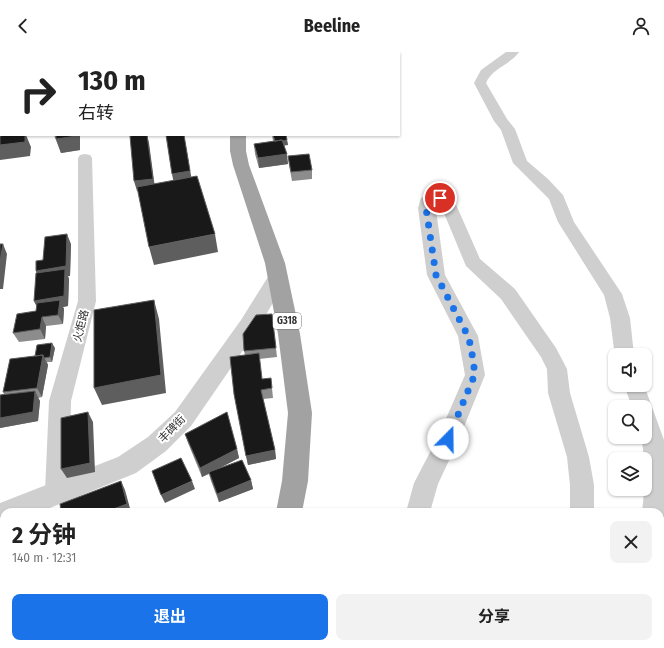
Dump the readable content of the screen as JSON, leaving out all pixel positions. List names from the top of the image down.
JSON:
{
  "streets": {
    "highway": ["G318"],
    "street": ["火炬路", "丰碑街"]
  },
  "crossings": [
    ["G318", "丰碑街"],
    ["火炬路", "丰碑街"]
  ],
  "page": {
    "header": "Beeline",
    "turn": ["130 m", "右转"],
    "heading": ["2 分钟", "140 m · 12:31"],
    "buttons": ["退出", "分享"]
  }
}
